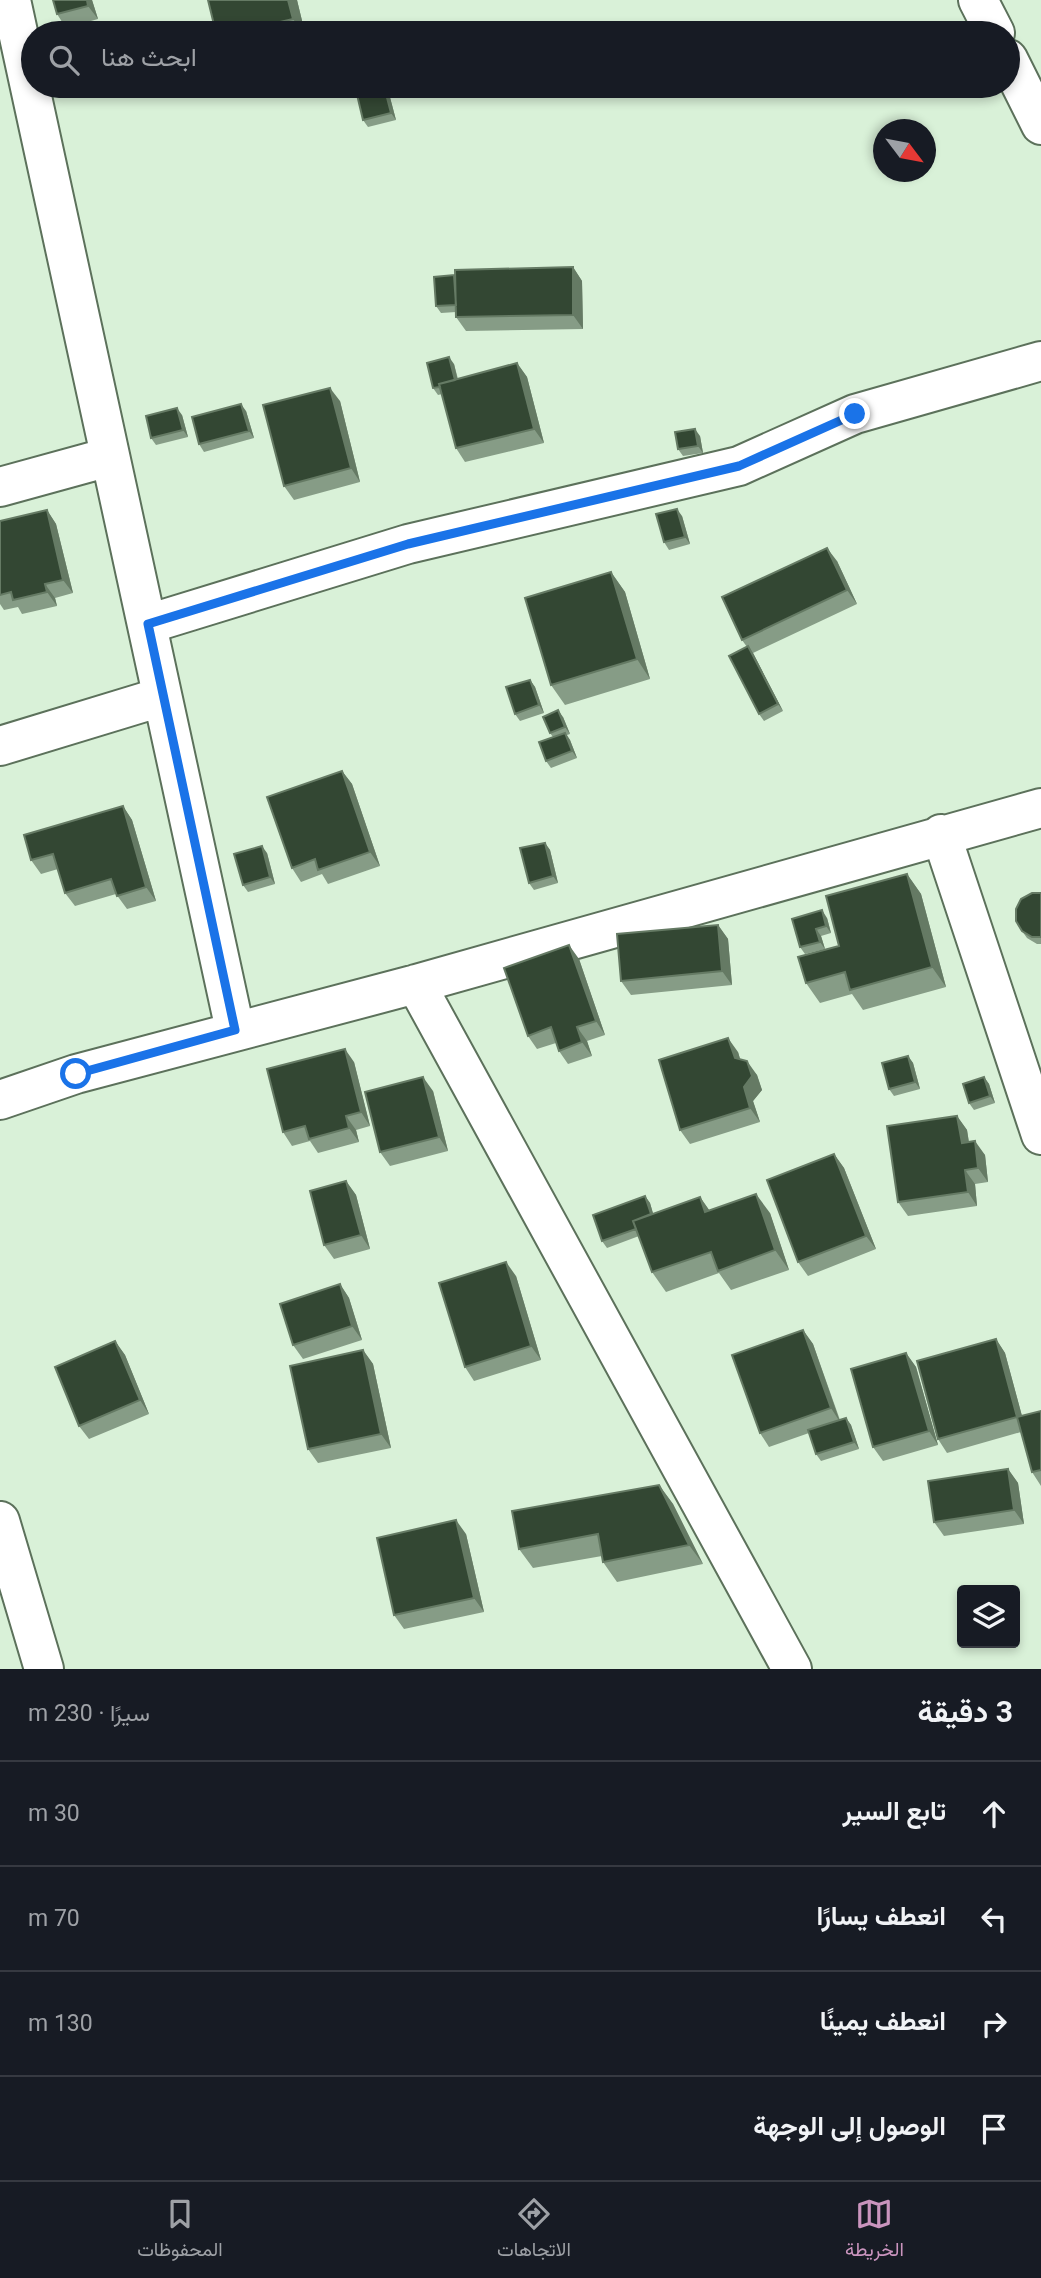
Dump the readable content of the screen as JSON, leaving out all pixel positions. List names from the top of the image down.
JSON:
{
  "north": "bottom right",
  "page": {
    "search": "ابحث هنا",
    "heading": ["3 دقيقة", "سيرًا · 230 m"],
    "list": [
      ["تابع السير", "30 m"],
      ["انعطف يسارًا", "70 m"],
      ["انعطف يمينًا", "130 m"],
      "الوصول إلى الوجهة"
    ],
    "nav": ["الخريطة", "الاتجاهات", "المحفوظات"]
  }
}
